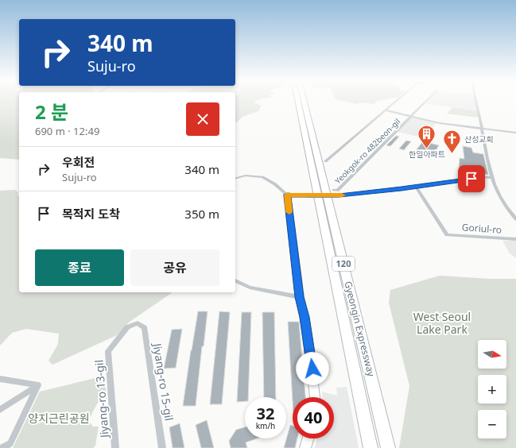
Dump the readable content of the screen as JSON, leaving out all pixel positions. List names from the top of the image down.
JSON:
{
  "streets": {
    "highway": ["120", "Gyeongin Expressway"],
    "street": [
      "Yeokgok-ro 482beon-gil",
      "Goriul-ro",
      "Jiyang-ro 15-gil",
      "Jiyang-ro 13-gil"
    ]
  },
  "crossings": [
    ["Jiyang-ro 15-gil", "Jiyang-ro 13-gil"]
  ],
  "parks": ["West Seoul Lake Park", "양지근린공원"],
  "places": {
    "building": ["한일아파트"],
    "church": ["산성교회"]
  },
  "north": "right",
  "page": {
    "turn": ["340 m", "Suju-ro"],
    "heading": ["2 분", "690 m · 12:49"],
    "list": [
      {
        "name": "우회전",
        "note": "Suju-ro",
        "value": "340 m"
      },
      {
        "name": "목적지 도착",
        "value": "350 m"
      }
    ],
    "buttons": ["종료", "공유"],
    "map_buttons": ["+", "−"],
    "speed": "32 km/h",
    "limit": "40"
  }
}
